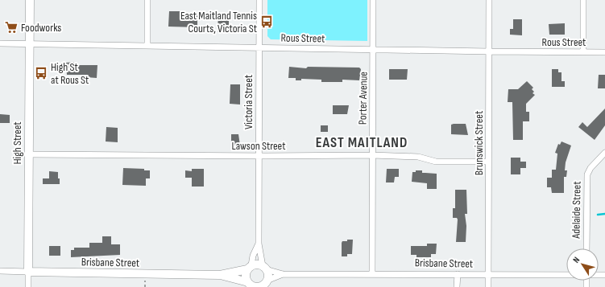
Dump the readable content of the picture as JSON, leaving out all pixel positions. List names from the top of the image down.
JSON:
{
  "streets": {
    "main road": ["High Street", "Brisbane Street"],
    "street": [
      "Rous Street",
      "Porter Avenue",
      "Victoria Street",
      "Brunswick Street",
      "Lawson Street",
      "Adelaide Street"
    ]
  },
  "crossings": [
    ["Rous Street", "Porter Avenue"],
    ["Rous Street", "Victoria Street"],
    ["Rous Street", "High Street"],
    ["Rous Street", "Brunswick Street"],
    ["Porter Avenue", "Lawson Street"],
    ["Porter Avenue", "Brisbane Street"],
    ["Victoria Street", "Lawson Street"],
    ["Victoria Street", "Brisbane Street"],
    ["High Street", "Lawson Street"],
    ["High Street", "Brisbane Street"],
    ["Brunswick Street", "Lawson Street"],
    ["Brunswick Street", "Brisbane Street"]
  ],
  "districts": ["EAST MAITLAND"],
  "places": {
    "bus stop": ["East Maitland Tennis Courts, Victoria St", "High St at Rous St"],
    "supermarket": ["Foodworks"]
  },
  "north": "top left"
}
